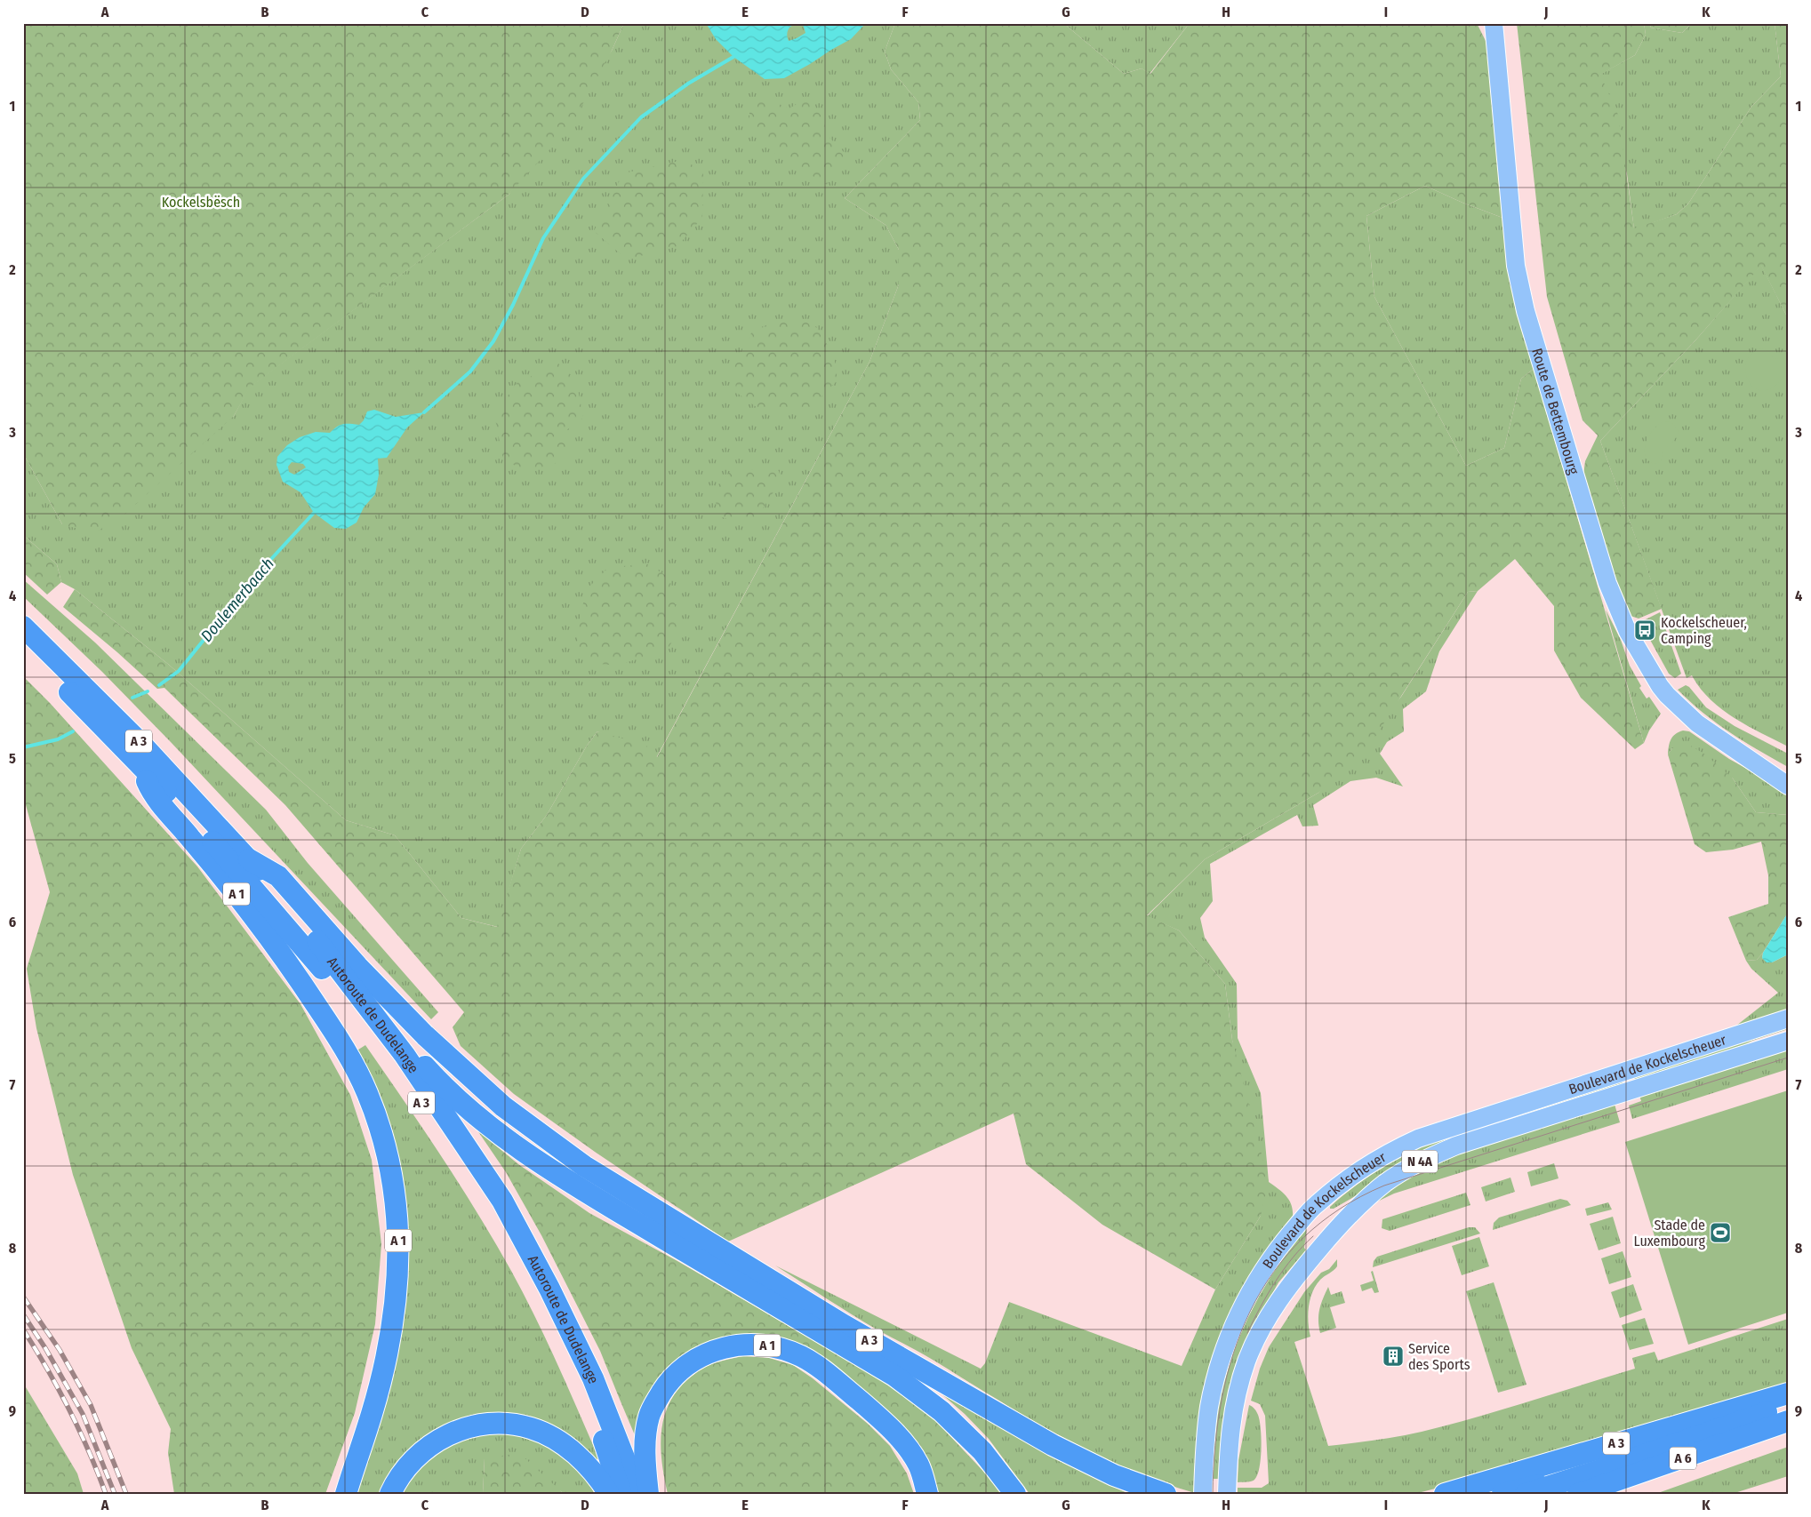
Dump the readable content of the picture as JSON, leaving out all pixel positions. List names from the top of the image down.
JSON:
{
  "streets": {
    "highway": [
      "A 3",
      "A 1",
      "Autoroute de Dudelange",
      "A 6"
    ],
    "main road": ["Route de Bettembourg", "Boulevard de Kockelscheuer", "N 4A"]
  },
  "crossings": [
    ["A 3", "Autoroute de Dudelange"],
    ["A 3", "A 6"],
    ["A 1", "Autoroute de Dudelange"]
  ],
  "water": ["Doulemerbaach"],
  "parks": ["Kockelsbësch"],
  "places": {
    "bus stop": ["Kockelscheuer, Camping"],
    "sports": ["Stade de Luxembourg"],
    "building": ["Service des Sports"]
  },
  "grid": {
    "columns": [
      "A",
      "B",
      "C",
      "D",
      "E",
      "F",
      "G",
      "H",
      "I",
      "J",
      "K"
    ],
    "rows": [
      "1",
      "2",
      "3",
      "4",
      "5",
      "6",
      "7",
      "8",
      "9"
    ]
  }
}
